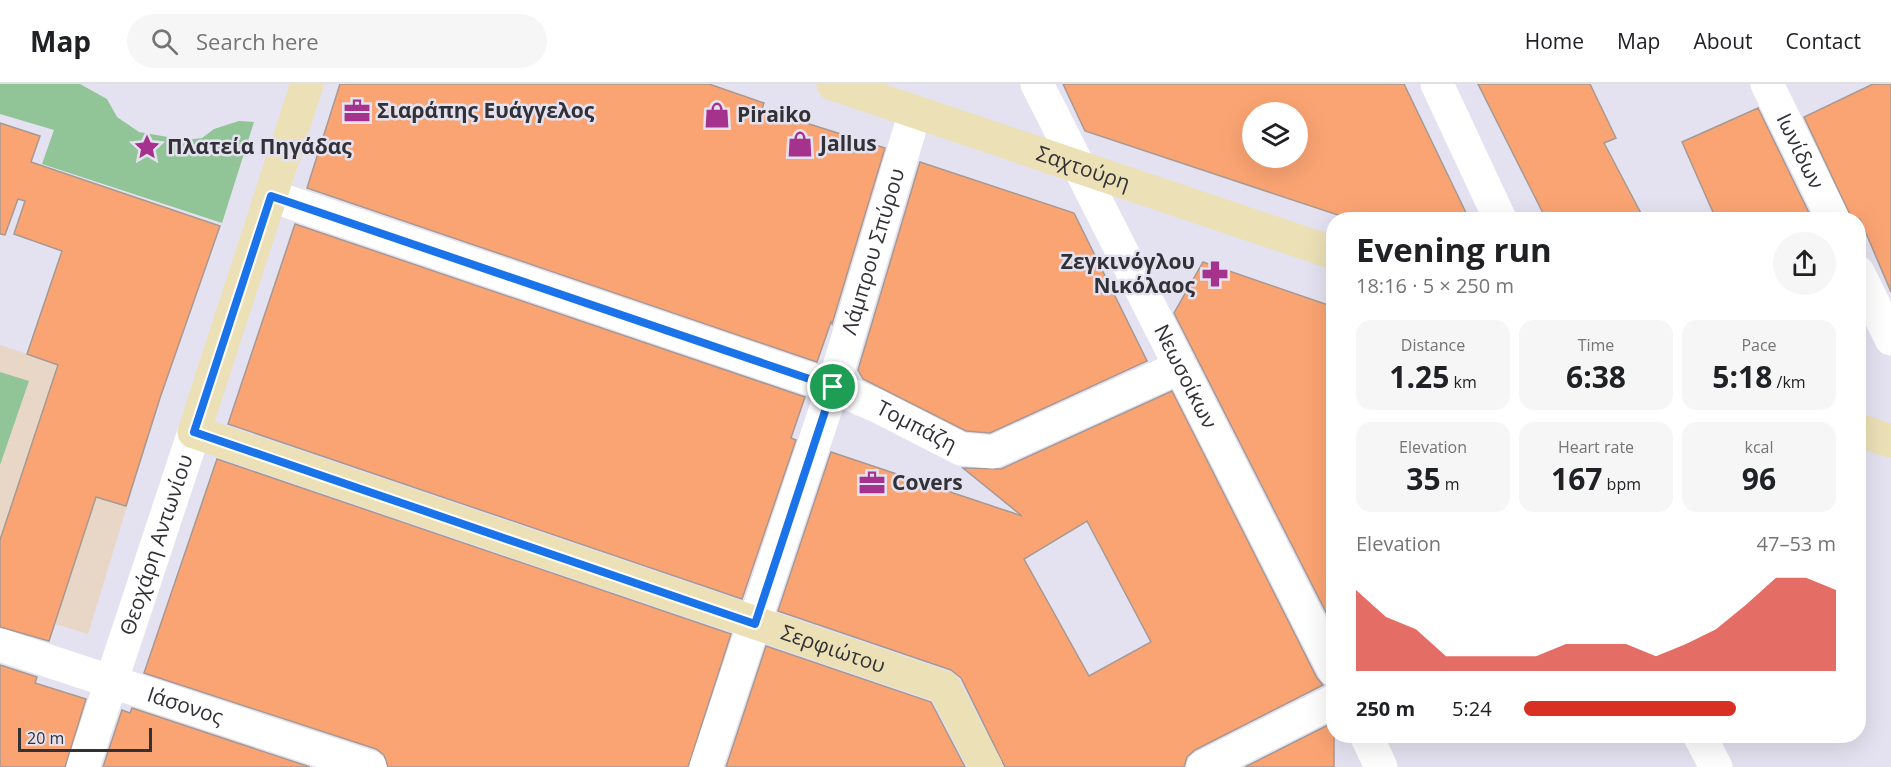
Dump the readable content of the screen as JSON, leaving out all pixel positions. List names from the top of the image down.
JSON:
{
  "streets": {
    "street": [
      "Ιωνίδων",
      "Σαχτούρη",
      "Λάμπρου Σπύρου",
      "Νεωσοίκων",
      "Τομπάζη",
      "Θεοχάρη Αντωνίου",
      "Σερφιώτου",
      "Ιάσονος"
    ]
  },
  "crossings": [
    ["Σαχτούρη", "Λάμπρου Σπύρου"],
    ["Σαχτούρη", "Νεωσοίκων"],
    ["Λάμπρου Σπύρου", "Τομπάζη"],
    ["Λάμπρου Σπύρου", "Σερφιώτου"],
    ["Νεωσοίκων", "Τομπάζη"],
    ["Τομπάζη", "Θεοχάρη Αντωνίου"],
    ["Θεοχάρη Αντωνίου", "Σερφιώτου"],
    ["Θεοχάρη Αντωνίου", "Ιάσονος"]
  ],
  "places": {
    "office": ["Σιαράπης Ευάγγελος", "Covers"],
    "shop": ["Piraiko", "Jallus"],
    "place": ["Πλατεία Πηγάδας"],
    "pharmacy": ["Ζεγκινόγλου Νικόλαος"]
  },
  "scale_bar": "20 m",
  "page": {
    "header": "Map",
    "search": "Search here",
    "nav": [
      "Home",
      "Map",
      "About",
      "Contact"
    ],
    "heading": ["Evening run", "18:16 · 5 × 250 m"],
    "stats": [
      ["Distance", "1.25 km"],
      ["Time", "6:38"],
      ["Pace", "5:18 /km"],
      ["Elevation", "35 m"],
      ["Heart rate", "167 bpm"],
      ["kcal", "96"]
    ],
    "chart": ["Elevation", "47–53 m"],
    "list": [
      {
        "name": "250 m",
        "note": "5:24"
      }
    ],
    "scale": "20 m"
  }
}
